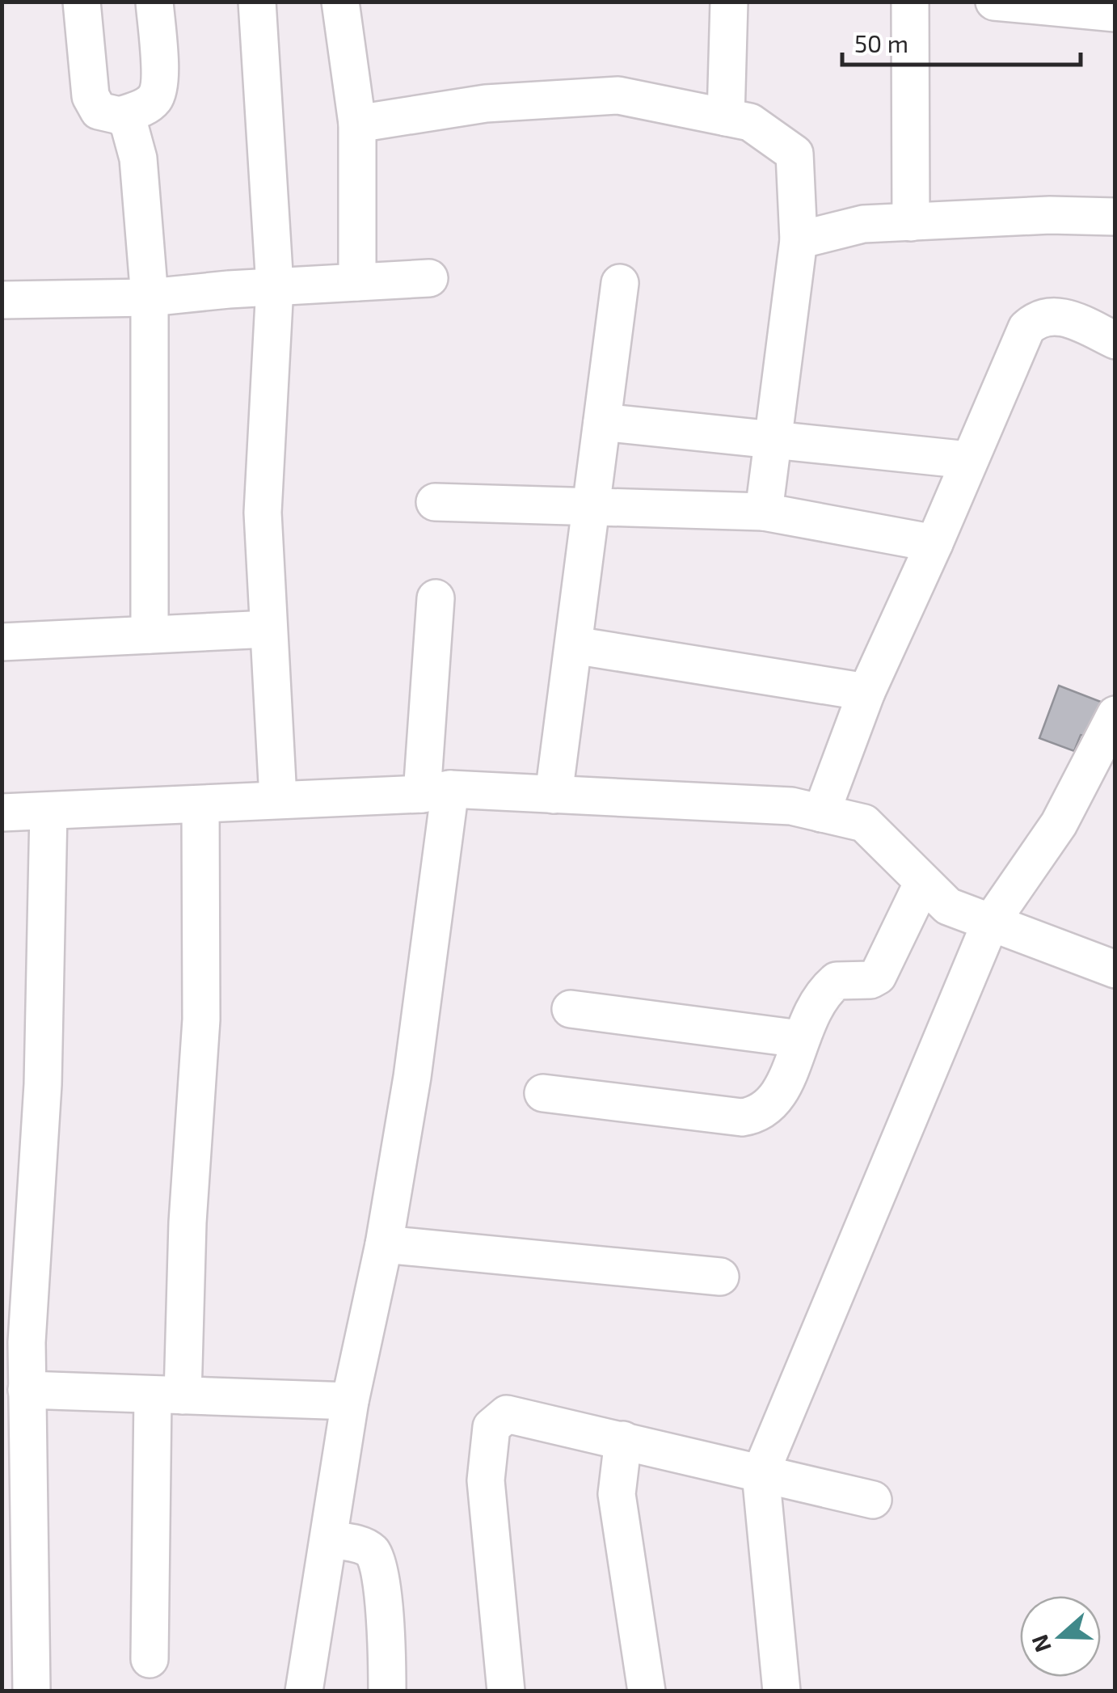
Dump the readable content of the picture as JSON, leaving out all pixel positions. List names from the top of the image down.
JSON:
{
  "scale_bar": "50 m",
  "north": "left"
}
